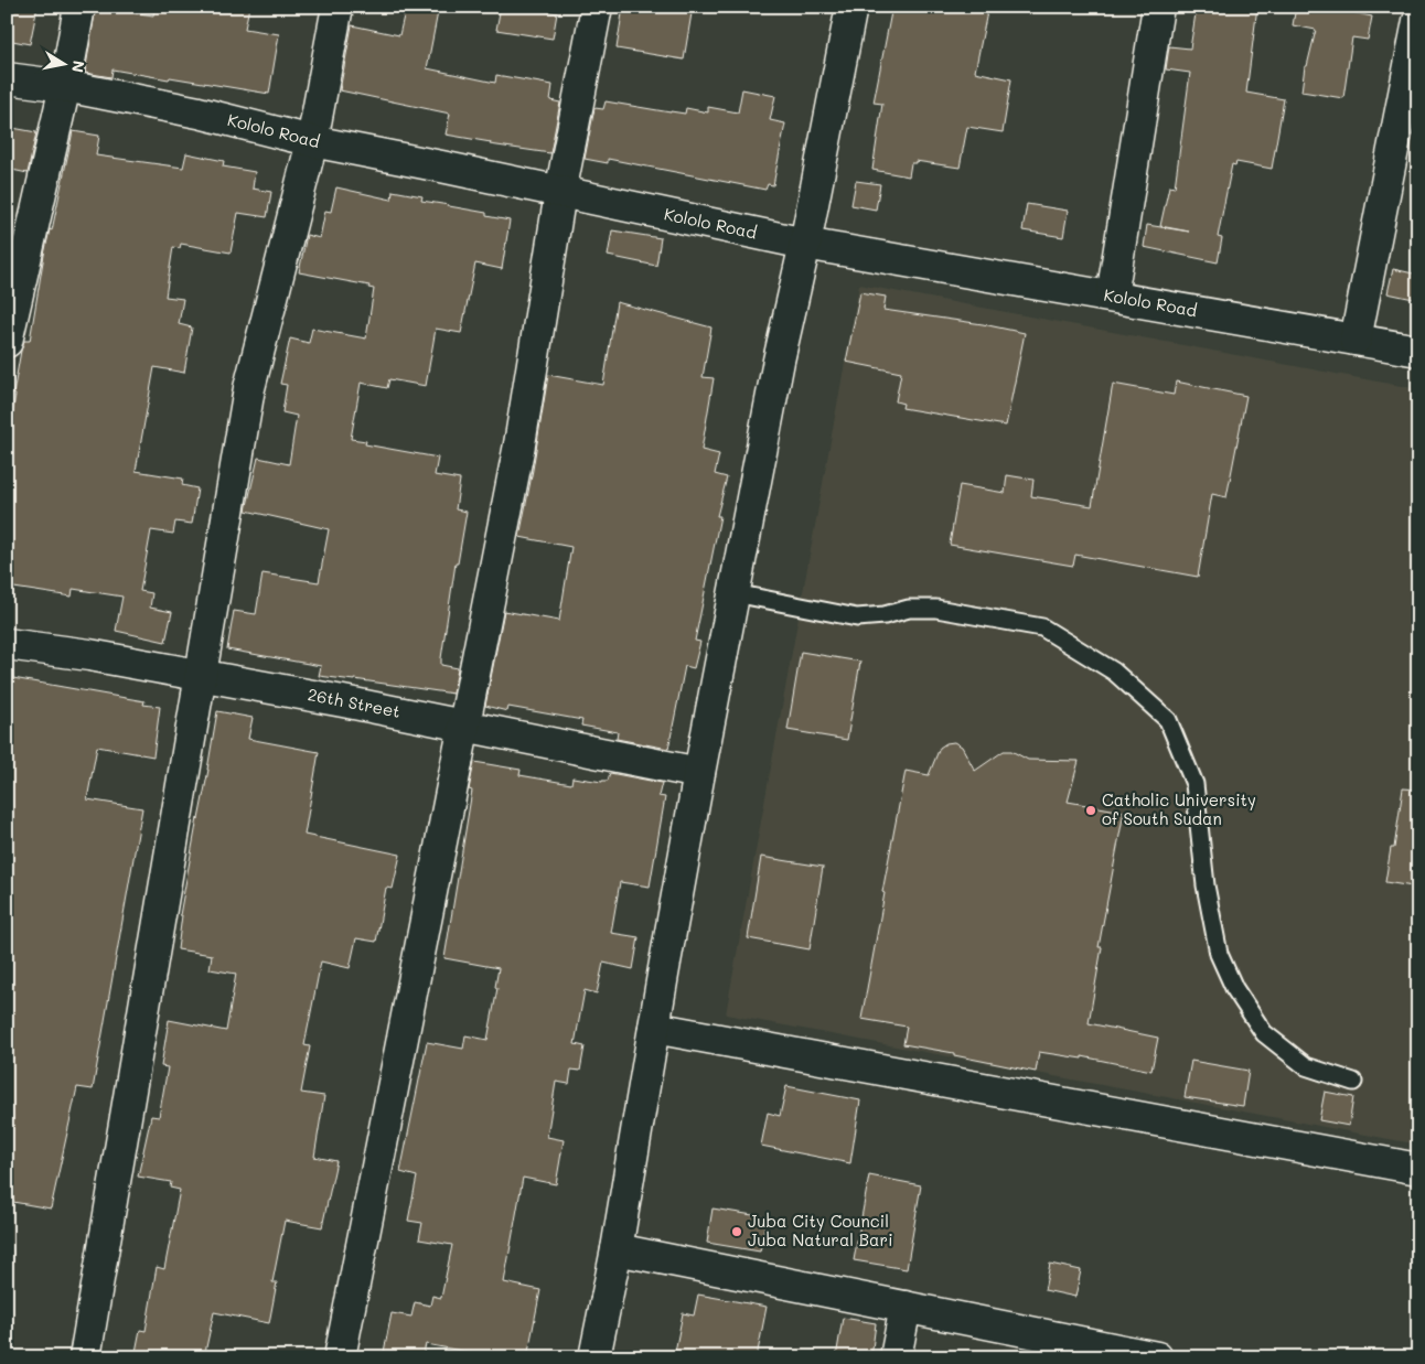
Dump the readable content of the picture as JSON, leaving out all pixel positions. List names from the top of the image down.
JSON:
{
  "streets": {
    "street": ["Kololo Road", "26th Street"]
  },
  "places": ["Catholic University of South Sudan", "Juba City Council Juba Natural Bari"],
  "north": "right"
}
